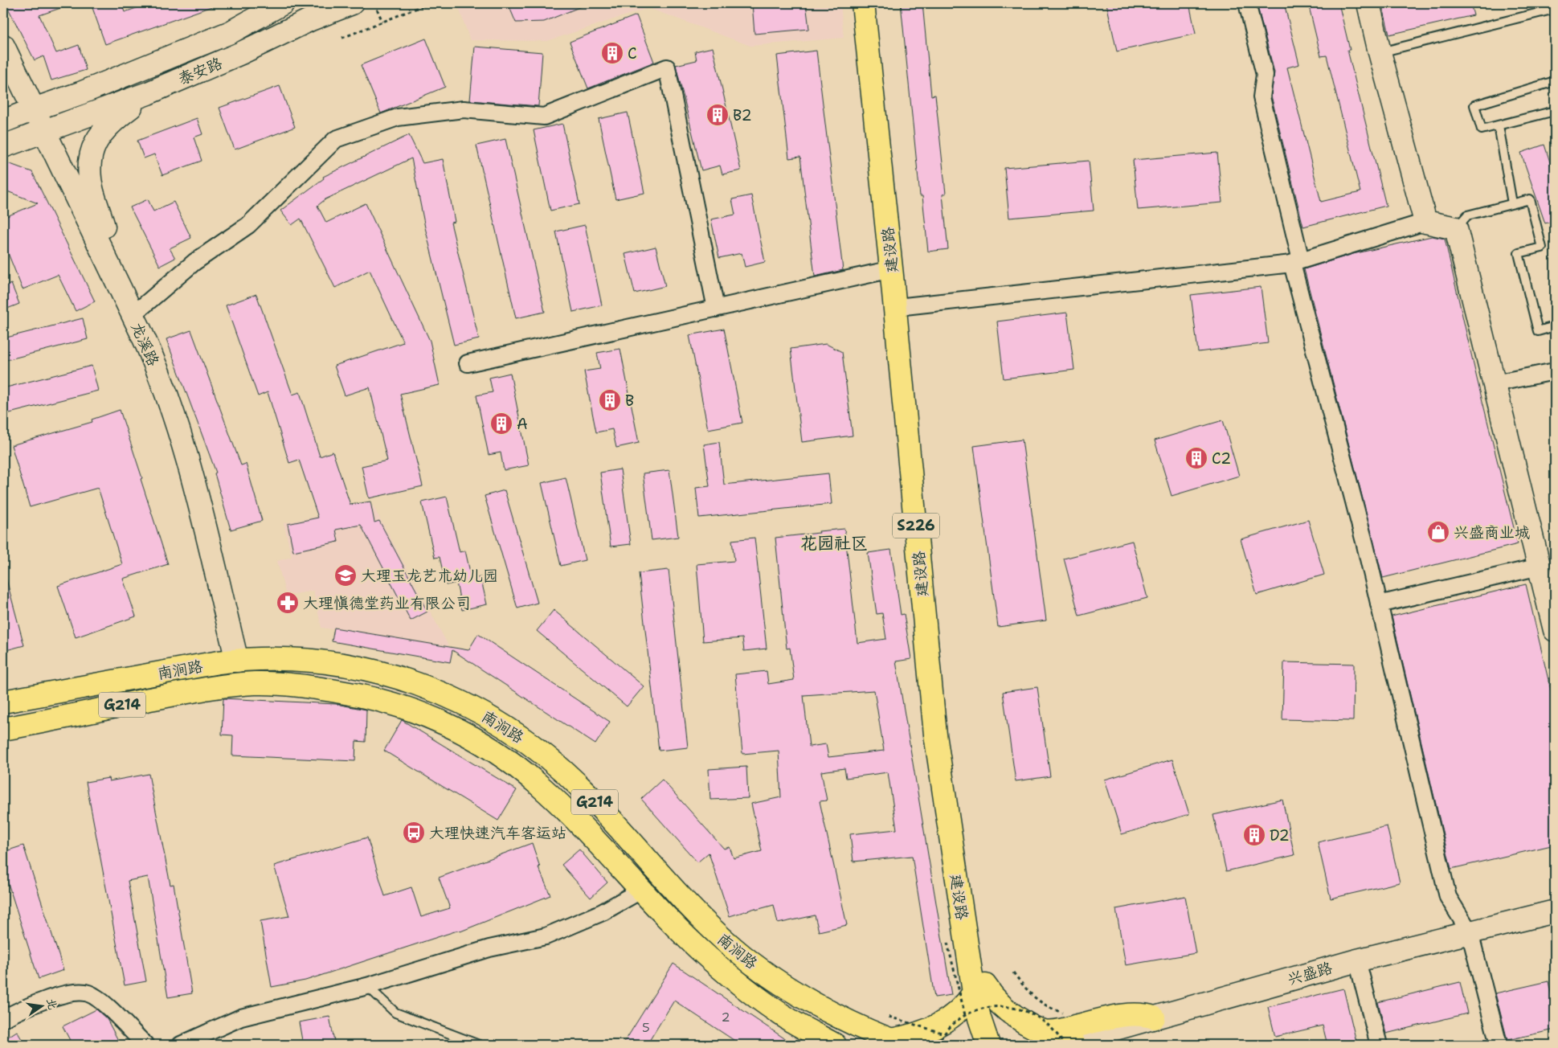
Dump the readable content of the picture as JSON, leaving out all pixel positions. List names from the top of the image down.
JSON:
{
  "streets": {
    "main road": [
      "建设路",
      "S226",
      "南涧路",
      "G214"
    ],
    "street": ["泰安路", "龙溪路", "兴盛路"]
  },
  "crossings": [
    ["泰安路", "龙溪路"],
    ["龙溪路", "南涧路"]
  ],
  "districts": ["花园社区"],
  "places": {
    "building": [
      "C",
      "B2",
      "B",
      "A",
      "C2",
      "D2"
    ],
    "shop": ["兴盛商业城"],
    "school or university": ["大理玉龙艺术幼儿园"],
    "pharmacy": ["大理慎德堂药业有限公司"],
    "bus stop": ["大理快速汽车客运站"]
  },
  "house_numbers": ["2", "5"],
  "north": "right"
}
